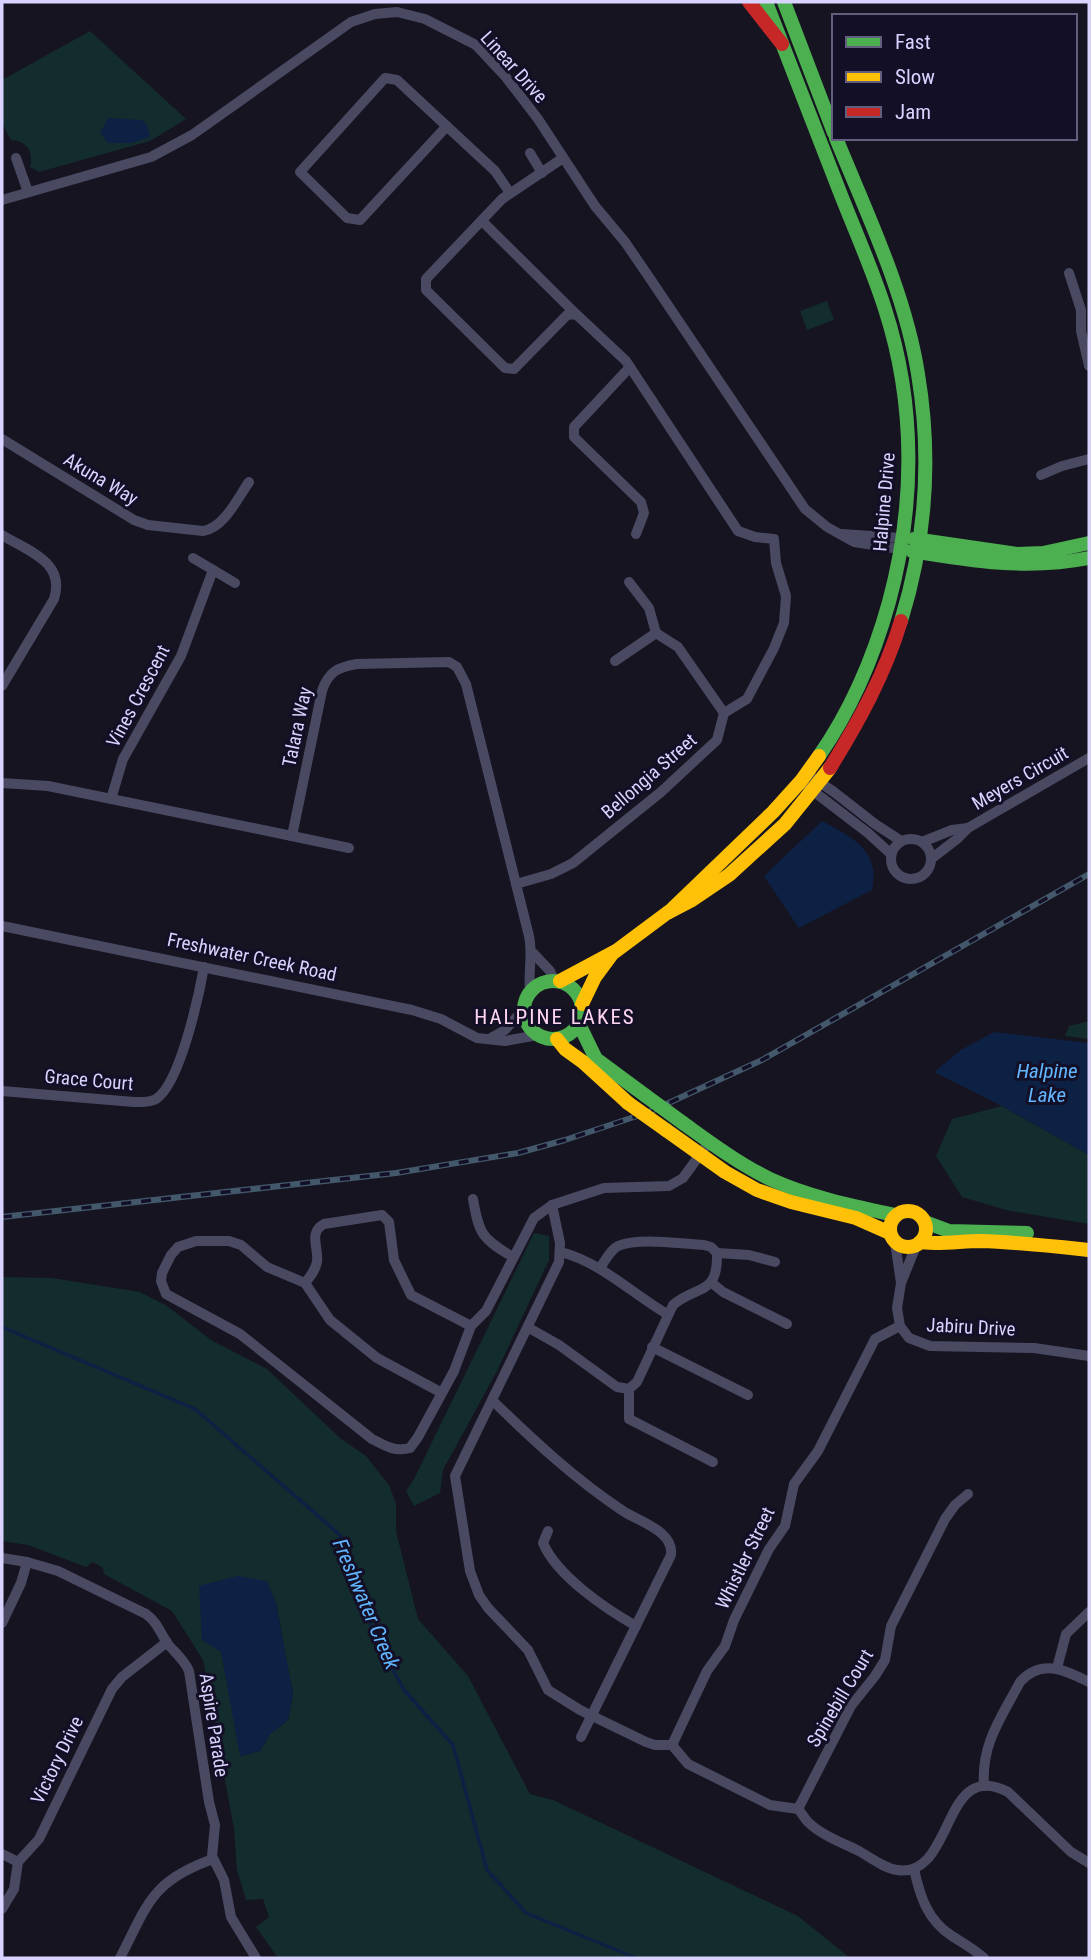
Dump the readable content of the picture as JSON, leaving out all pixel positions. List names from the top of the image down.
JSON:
{
  "streets": {
    "main road": ["Halpine Drive"],
    "street": [
      "Linear Drive",
      "Akuna Way",
      "Vines Crescent",
      "Talara Way",
      "Bellongia Street",
      "Meyers Circuit",
      "Freshwater Creek Road",
      "Grace Court",
      "Jabiru Drive",
      "Whistler Street",
      "Spinebill Court",
      "Aspire Parade",
      "Victory Drive"
    ]
  },
  "crossings": [
    ["Linear Drive", "Halpine Drive"],
    ["Halpine Drive", "Talara Way"],
    ["Halpine Drive", "Freshwater Creek Road"],
    ["Talara Way", "Bellongia Street"],
    ["Talara Way", "Freshwater Creek Road"],
    ["Freshwater Creek Road", "Grace Court"],
    ["Jabiru Drive", "Whistler Street"],
    ["Aspire Parade", "Victory Drive"]
  ],
  "districts": ["HALPINE LAKES"],
  "water": ["Halpine Lake", "Freshwater Creek"],
  "legend": ["Fast", "Slow", "Jam"]
}
